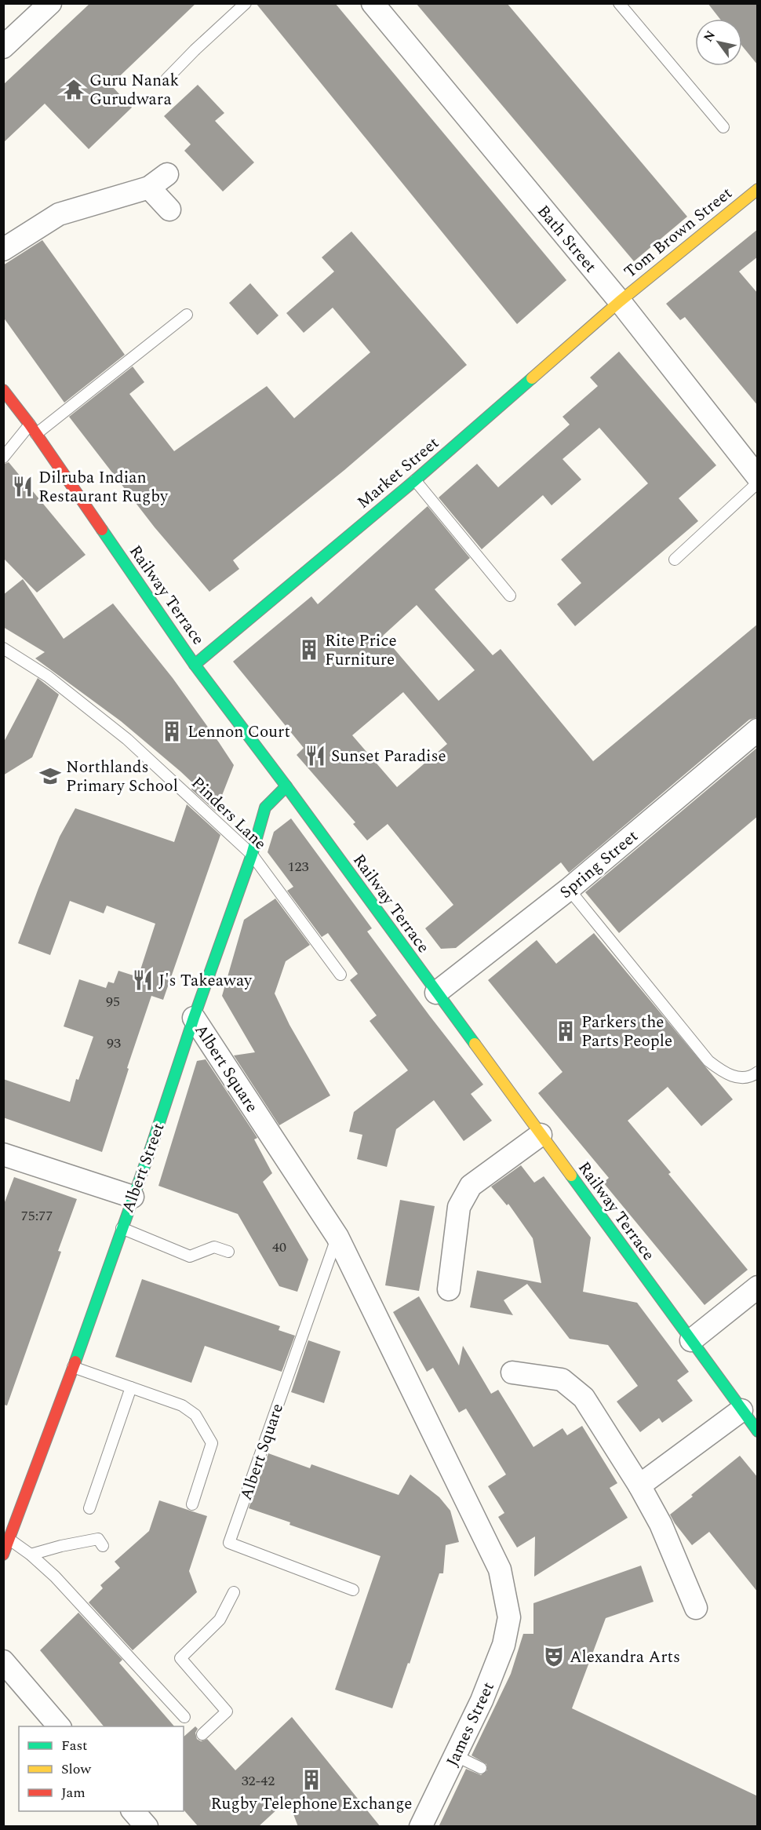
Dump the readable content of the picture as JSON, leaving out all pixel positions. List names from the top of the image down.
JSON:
{
  "streets": {
    "street": [
      "Tom Brown Street",
      "Bath Street",
      "Market Street",
      "Railway Terrace",
      "Spring Street",
      "Albert Square",
      "Albert Street",
      "James Street"
    ],
    "lane": ["Pinders Lane"]
  },
  "crossings": [
    ["Tom Brown Street", "Bath Street"],
    ["Tom Brown Street", "Market Street"],
    ["Bath Street", "Market Street"],
    ["Market Street", "Railway Terrace"],
    ["Railway Terrace", "Spring Street"],
    ["Railway Terrace", "Albert Street"],
    ["Pinders Lane", "Albert Street"],
    ["Albert Square", "Albert Street"],
    ["Albert Square", "James Street"]
  ],
  "places": {
    "temple": ["Guru Nanak Gurudwara"],
    "restaurant": ["Dilruba Indian Restaurant Rugby", "Sunset Paradise", "J's Takeaway"],
    "building": [
      "Rite Price Furniture",
      "Lennon Court",
      "Parkers the Parts People",
      "Rugby Telephone Exchange"
    ],
    "school or university": ["Northlands Primary School"],
    "theatre": ["Alexandra Arts"]
  },
  "house_numbers": [
    "123",
    "95",
    "93",
    "75:77",
    "40",
    "32-42"
  ],
  "legend": ["Fast", "Slow", "Jam"],
  "north": "top left"
}
